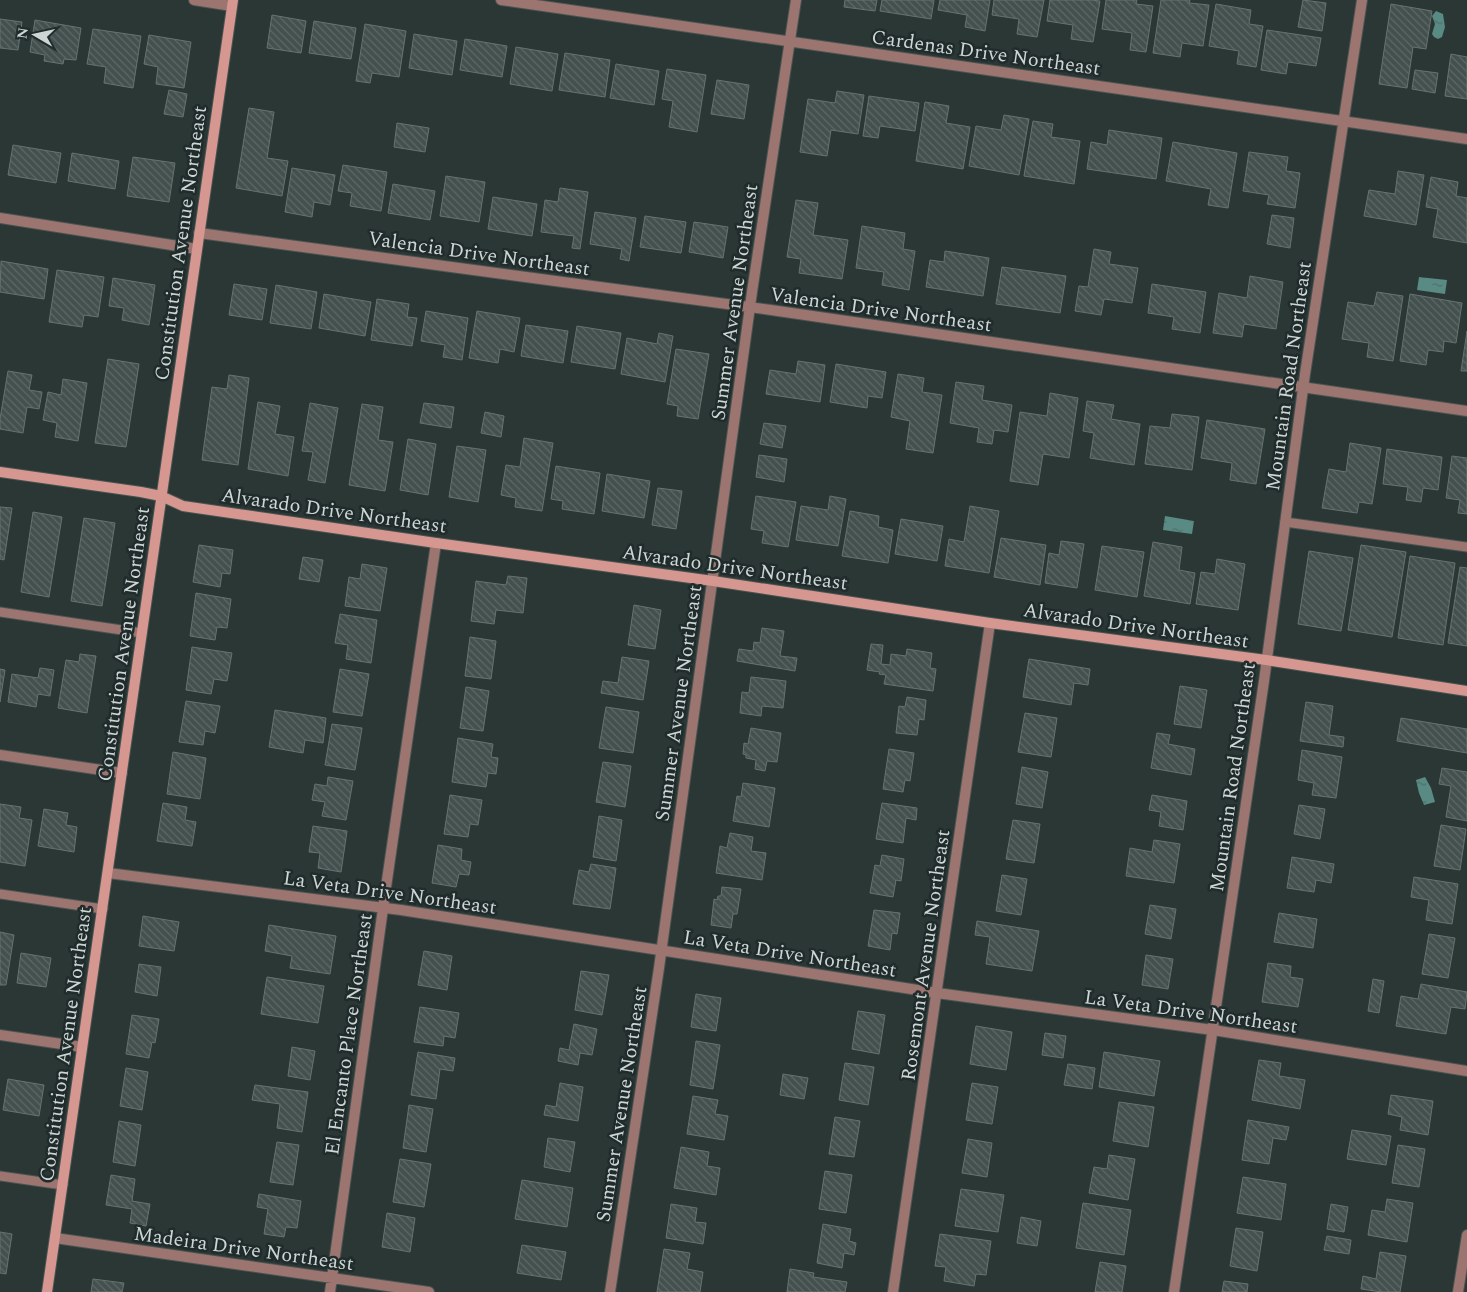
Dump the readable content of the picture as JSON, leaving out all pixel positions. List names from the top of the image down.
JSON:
{
  "streets": {
    "street": [
      "Cardenas Drive Northeast",
      "Constitution Avenue Northeast",
      "Valencia Drive Northeast",
      "Summer Avenue Northeast",
      "Mountain Road Northeast",
      "Alvarado Drive Northeast",
      "La Veta Drive Northeast",
      "Rosemont Avenue Northeast",
      "El Encanto Place Northeast",
      "Madeira Drive Northeast"
    ]
  },
  "crossings": [
    ["Cardenas Drive Northeast", "Summer Avenue Northeast"],
    ["Cardenas Drive Northeast", "Mountain Road Northeast"],
    ["Constitution Avenue Northeast", "Valencia Drive Northeast"],
    ["Constitution Avenue Northeast", "Alvarado Drive Northeast"],
    ["Constitution Avenue Northeast", "La Veta Drive Northeast"],
    ["Constitution Avenue Northeast", "Madeira Drive Northeast"],
    ["Valencia Drive Northeast", "Summer Avenue Northeast"],
    ["Valencia Drive Northeast", "Mountain Road Northeast"],
    ["Summer Avenue Northeast", "Alvarado Drive Northeast"],
    ["Summer Avenue Northeast", "La Veta Drive Northeast"],
    ["Mountain Road Northeast", "Alvarado Drive Northeast"],
    ["Mountain Road Northeast", "La Veta Drive Northeast"],
    ["Alvarado Drive Northeast", "Rosemont Avenue Northeast"],
    ["Alvarado Drive Northeast", "El Encanto Place Northeast"],
    ["La Veta Drive Northeast", "Rosemont Avenue Northeast"],
    ["La Veta Drive Northeast", "El Encanto Place Northeast"],
    ["El Encanto Place Northeast", "Madeira Drive Northeast"]
  ],
  "north": "left"
}
